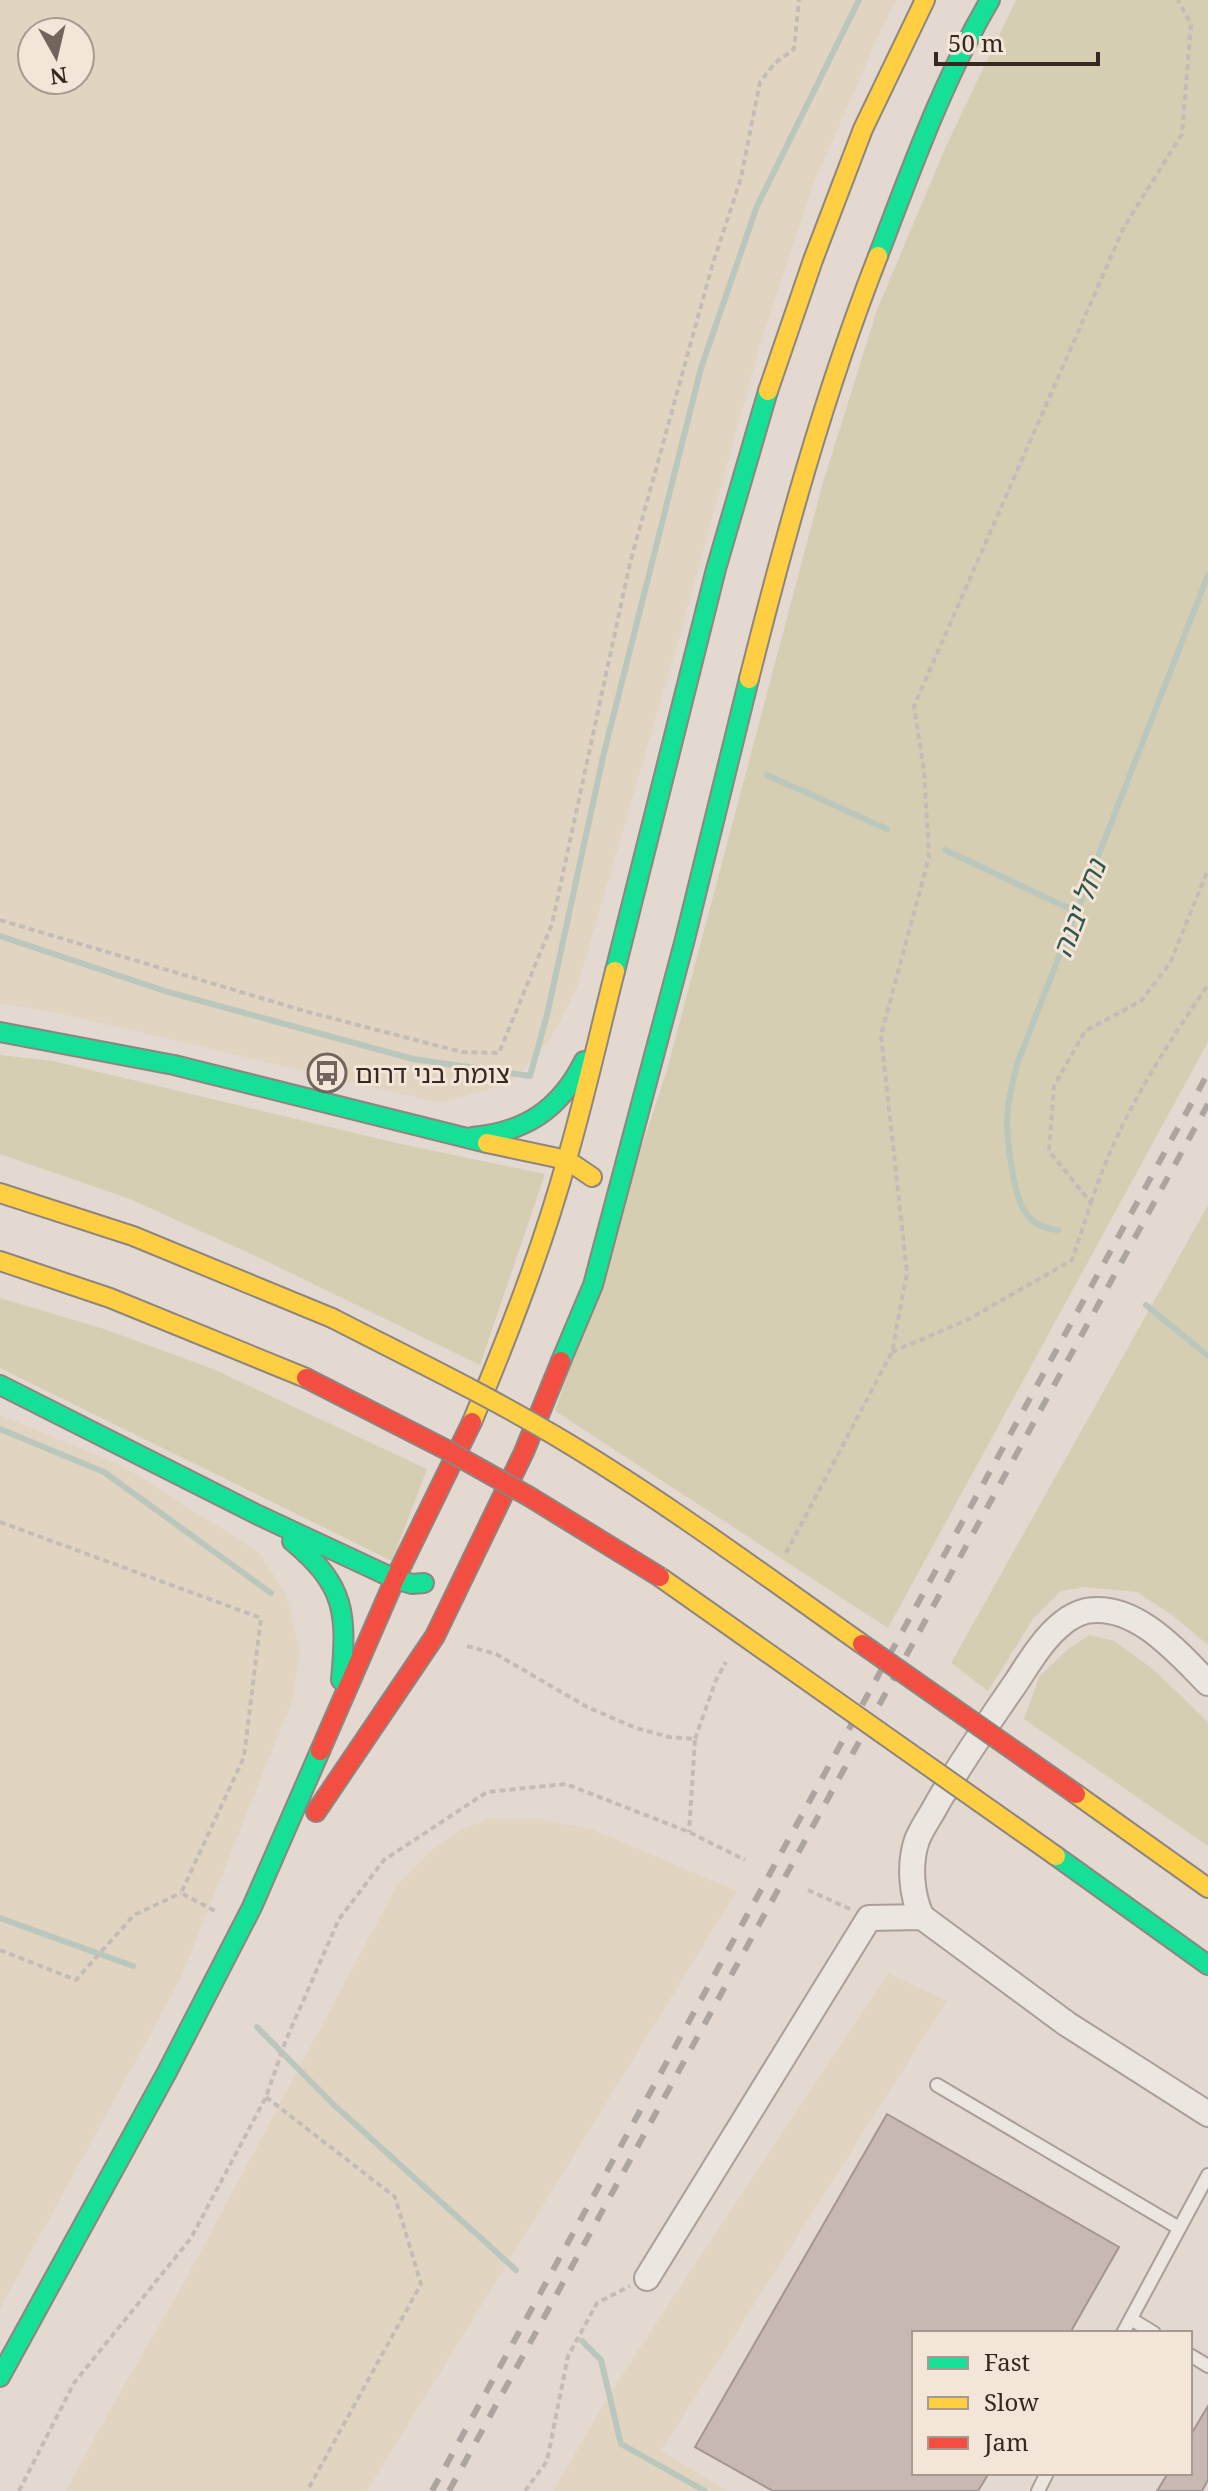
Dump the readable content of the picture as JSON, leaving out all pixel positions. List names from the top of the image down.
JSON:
{
  "water": ["נחל יבנה"],
  "places": {
    "bus stop": ["צומת בני דרום"]
  },
  "legend": ["Fast", "Slow", "Jam"],
  "scale_bar": "50 m",
  "north": "bottom"
}
